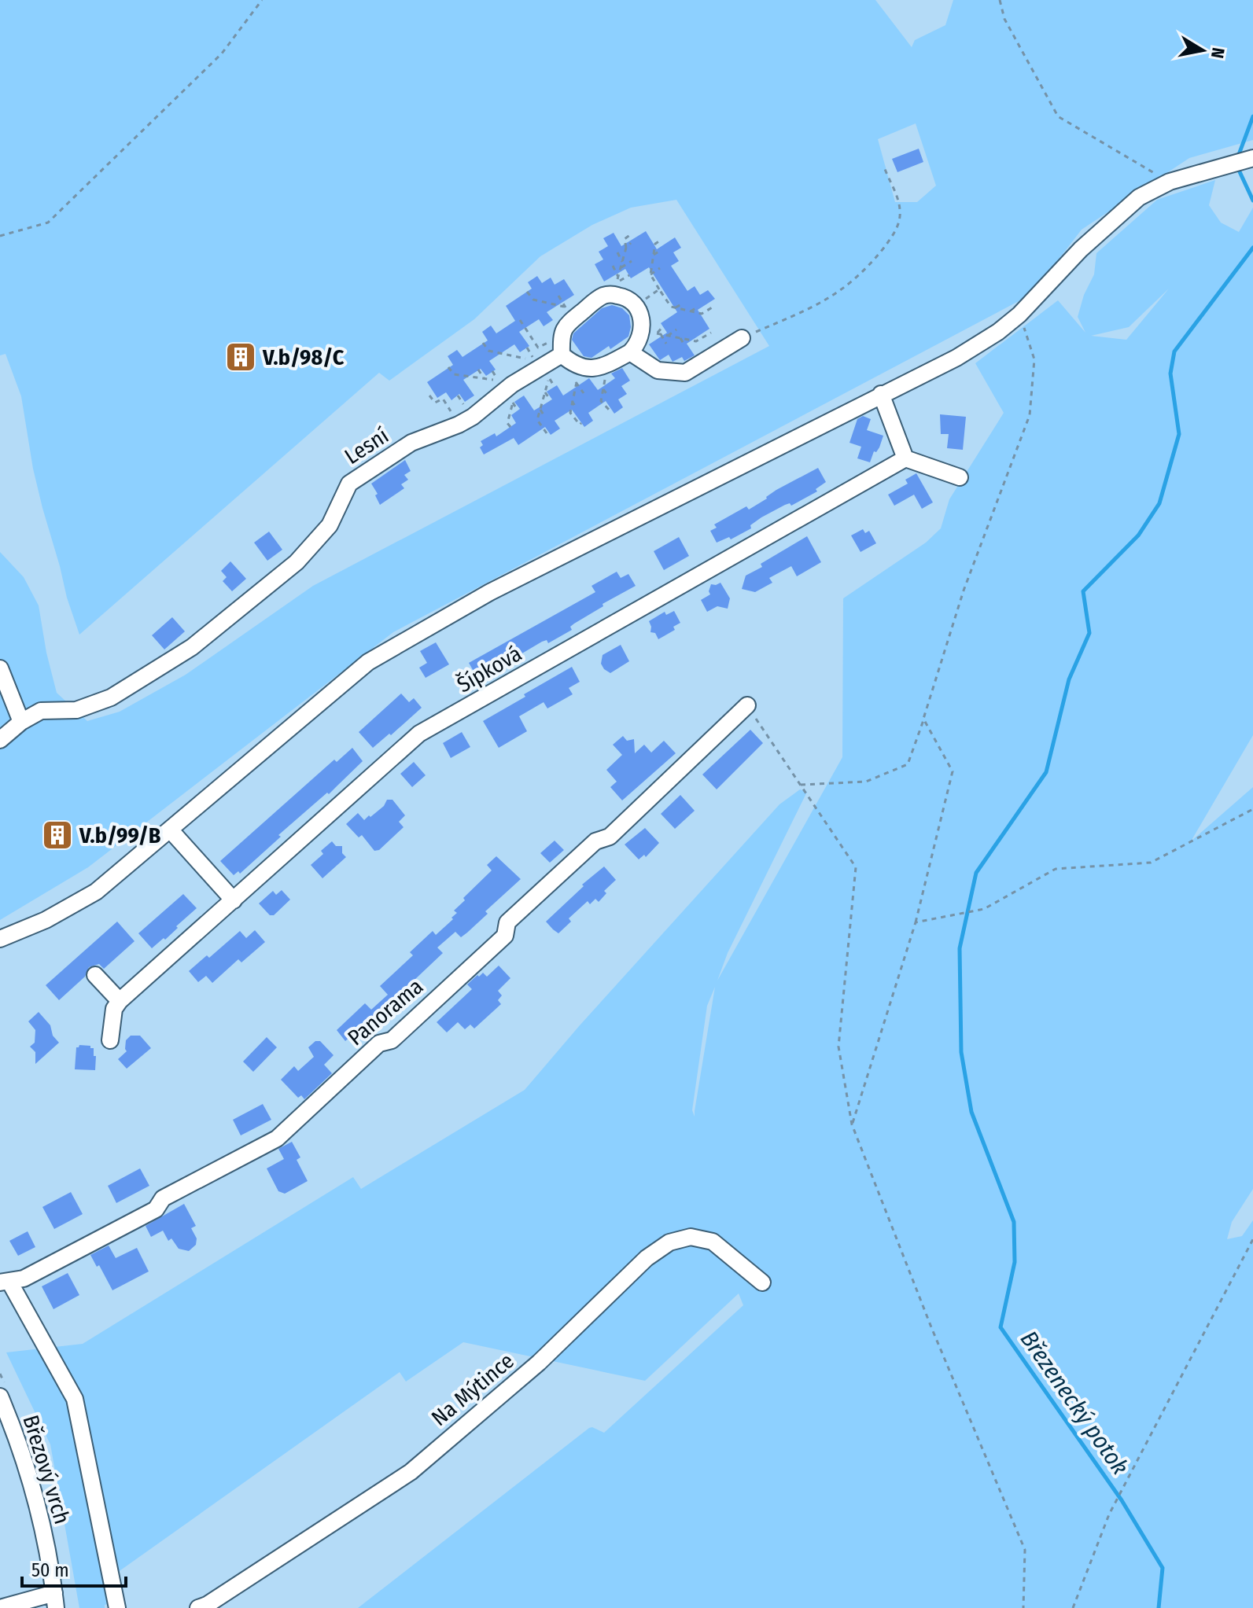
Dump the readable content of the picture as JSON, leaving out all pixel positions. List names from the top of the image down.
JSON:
{
  "streets": {
    "street": [
      "Lesní",
      "Šípková",
      "Panorama",
      "Na Mýtince",
      "Březový vrch"
    ]
  },
  "water": ["Březenecký potok"],
  "places": {
    "building": ["V.b/98/C", "V.b/99/B"]
  },
  "scale_bar": "50 m",
  "north": "right"
}
